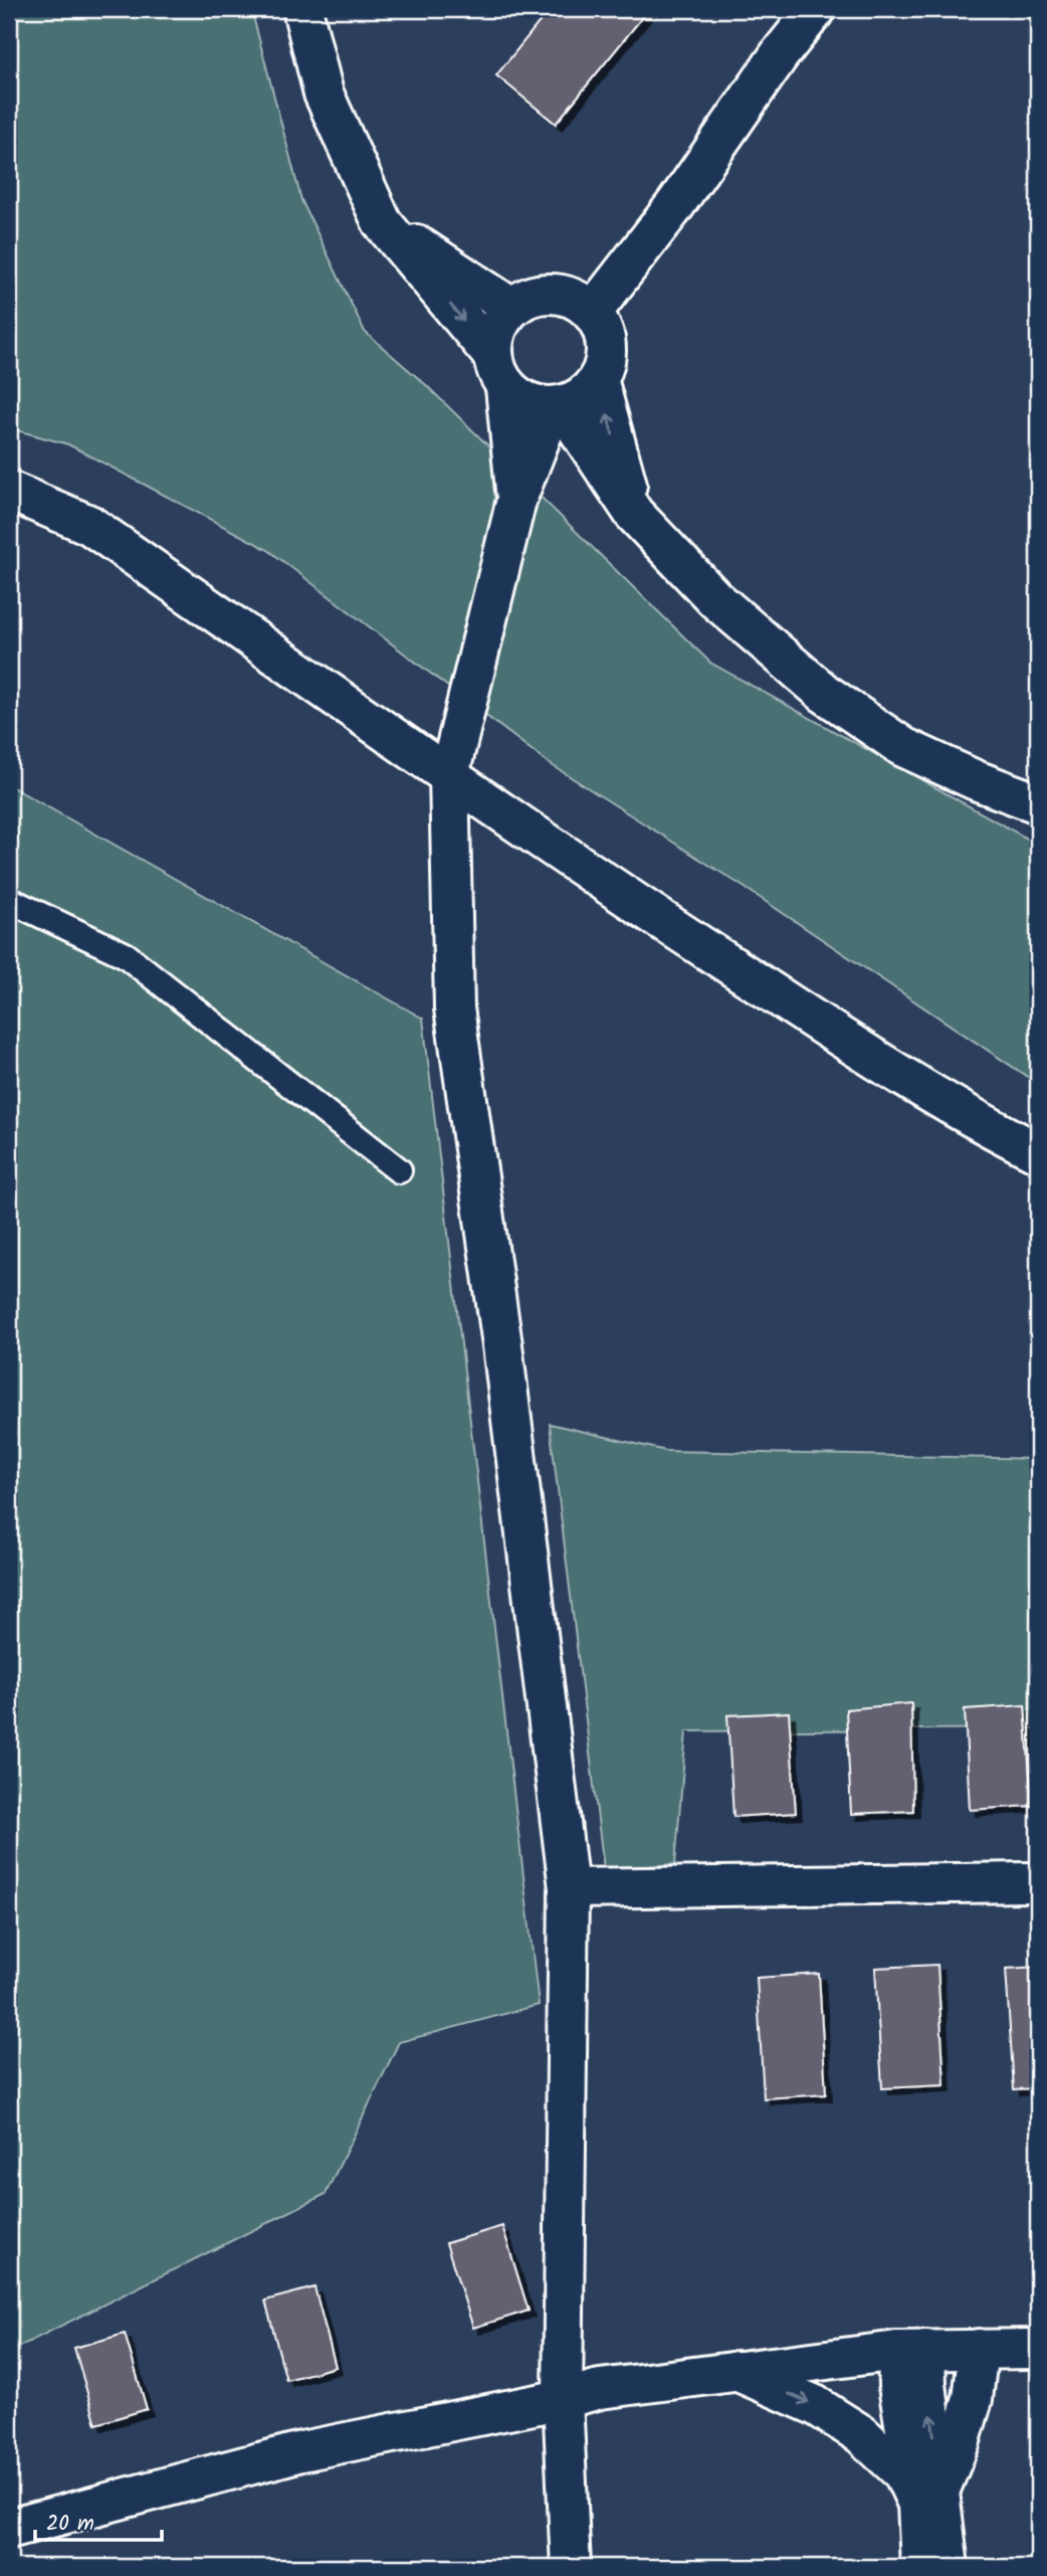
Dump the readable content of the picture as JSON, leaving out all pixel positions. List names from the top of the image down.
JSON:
{
  "scale_bar": "20 m"
}
